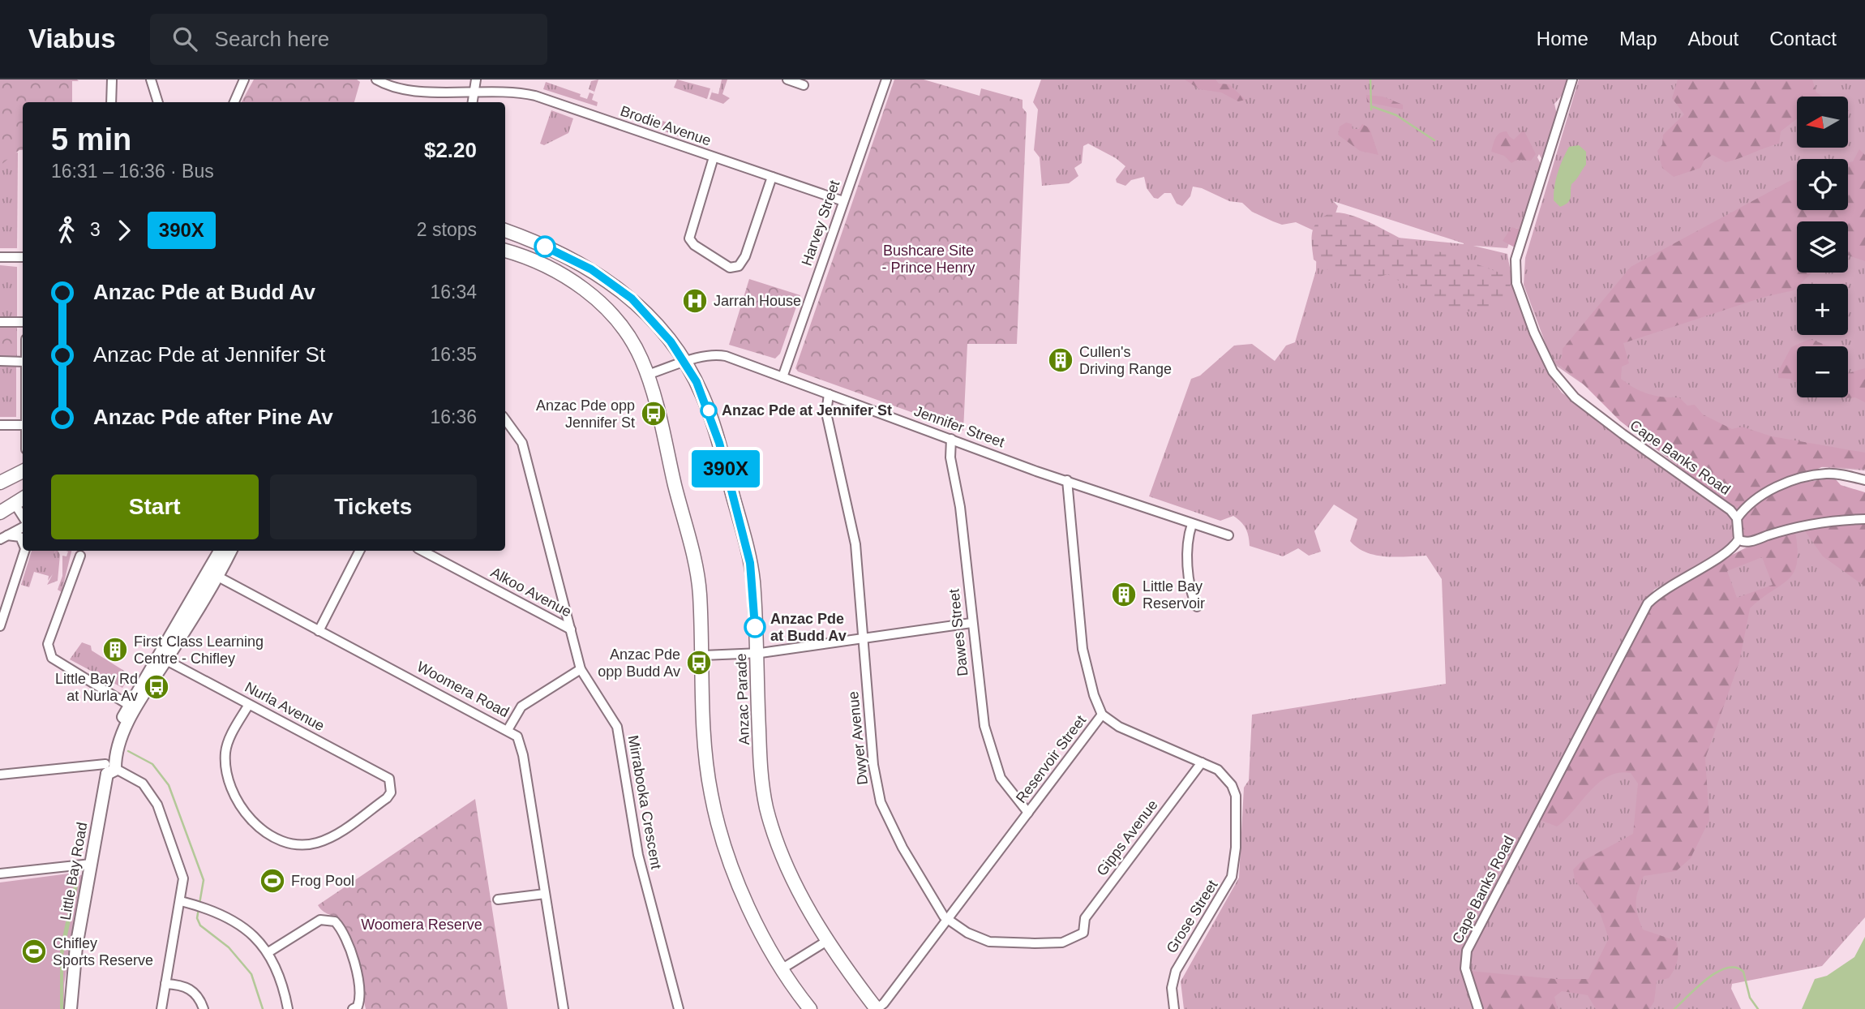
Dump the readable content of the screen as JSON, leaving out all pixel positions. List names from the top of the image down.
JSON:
{
  "streets": {
    "main road": ["Anzac Parade"],
    "street": [
      "Brodie Avenue",
      "Harvey Street",
      "Jennifer Street",
      "Cape Banks Road",
      "Alkoo Avenue",
      "Dawes Street",
      "Woomera Road",
      "Nurla Avenue",
      "Dwyer Avenue",
      "Reservoir Street",
      "Mirrabooka Crescent",
      "Gipps Avenue",
      "Little Bay Road",
      "Grose Street"
    ]
  },
  "crossings": [
    ["Brodie Avenue", "Harvey Street"],
    ["Harvey Street", "Jennifer Street"],
    ["Jennifer Street", "Dawes Street"],
    ["Jennifer Street", "Anzac Parade"],
    ["Jennifer Street", "Dwyer Avenue"],
    ["Jennifer Street", "Reservoir Street"],
    ["Alkoo Avenue", "Mirrabooka Crescent"],
    ["Dawes Street", "Reservoir Street"],
    ["Woomera Road", "Little Bay Road"],
    ["Anzac Parade", "Reservoir Street"],
    ["Nurla Avenue", "Little Bay Road"],
    ["Dwyer Avenue", "Reservoir Street"],
    ["Dwyer Avenue", "Gipps Avenue"],
    ["Reservoir Street", "Grose Street"],
    ["Gipps Avenue", "Grose Street"]
  ],
  "parks": ["Bushcare Site - Prince Henry", "Woomera Reserve"],
  "places": {
    "hospital": ["Jarrah House"],
    "building": ["Cullen's Driving Range", "Little Bay Reservoir", "First Class Learning Centre - Chifley"],
    "other": ["Anzac Pde at Jennifer St", "Anzac Pde at Budd Av"],
    "bus stop": ["Anzac Pde opp Jennifer St", "Anzac Pde opp Budd Av", "Little Bay Rd at Nurla Av"],
    "sports": ["Frog Pool", "Chifley Sports Reserve"]
  },
  "lines": ["bus line 390X"],
  "north": "left",
  "page": {
    "header": "Viabus",
    "search": "Search here",
    "nav": [
      "Home",
      "Map",
      "About",
      "Contact"
    ],
    "on_map": "390X",
    "map_buttons": ["+", "−"],
    "heading": ["5 min", "16:31 – 16:36 · Bus", "$2.20"],
    "legs": ["3", "390X", "2 stops"],
    "list": [
      {
        "name": "Anzac Pde at Budd Av",
        "value": "16:34"
      },
      {
        "name": "Anzac Pde at Jennifer St",
        "value": "16:35"
      },
      {
        "name": "Anzac Pde after Pine Av",
        "value": "16:36"
      }
    ],
    "buttons": ["Start", "Tickets"]
  }
}
